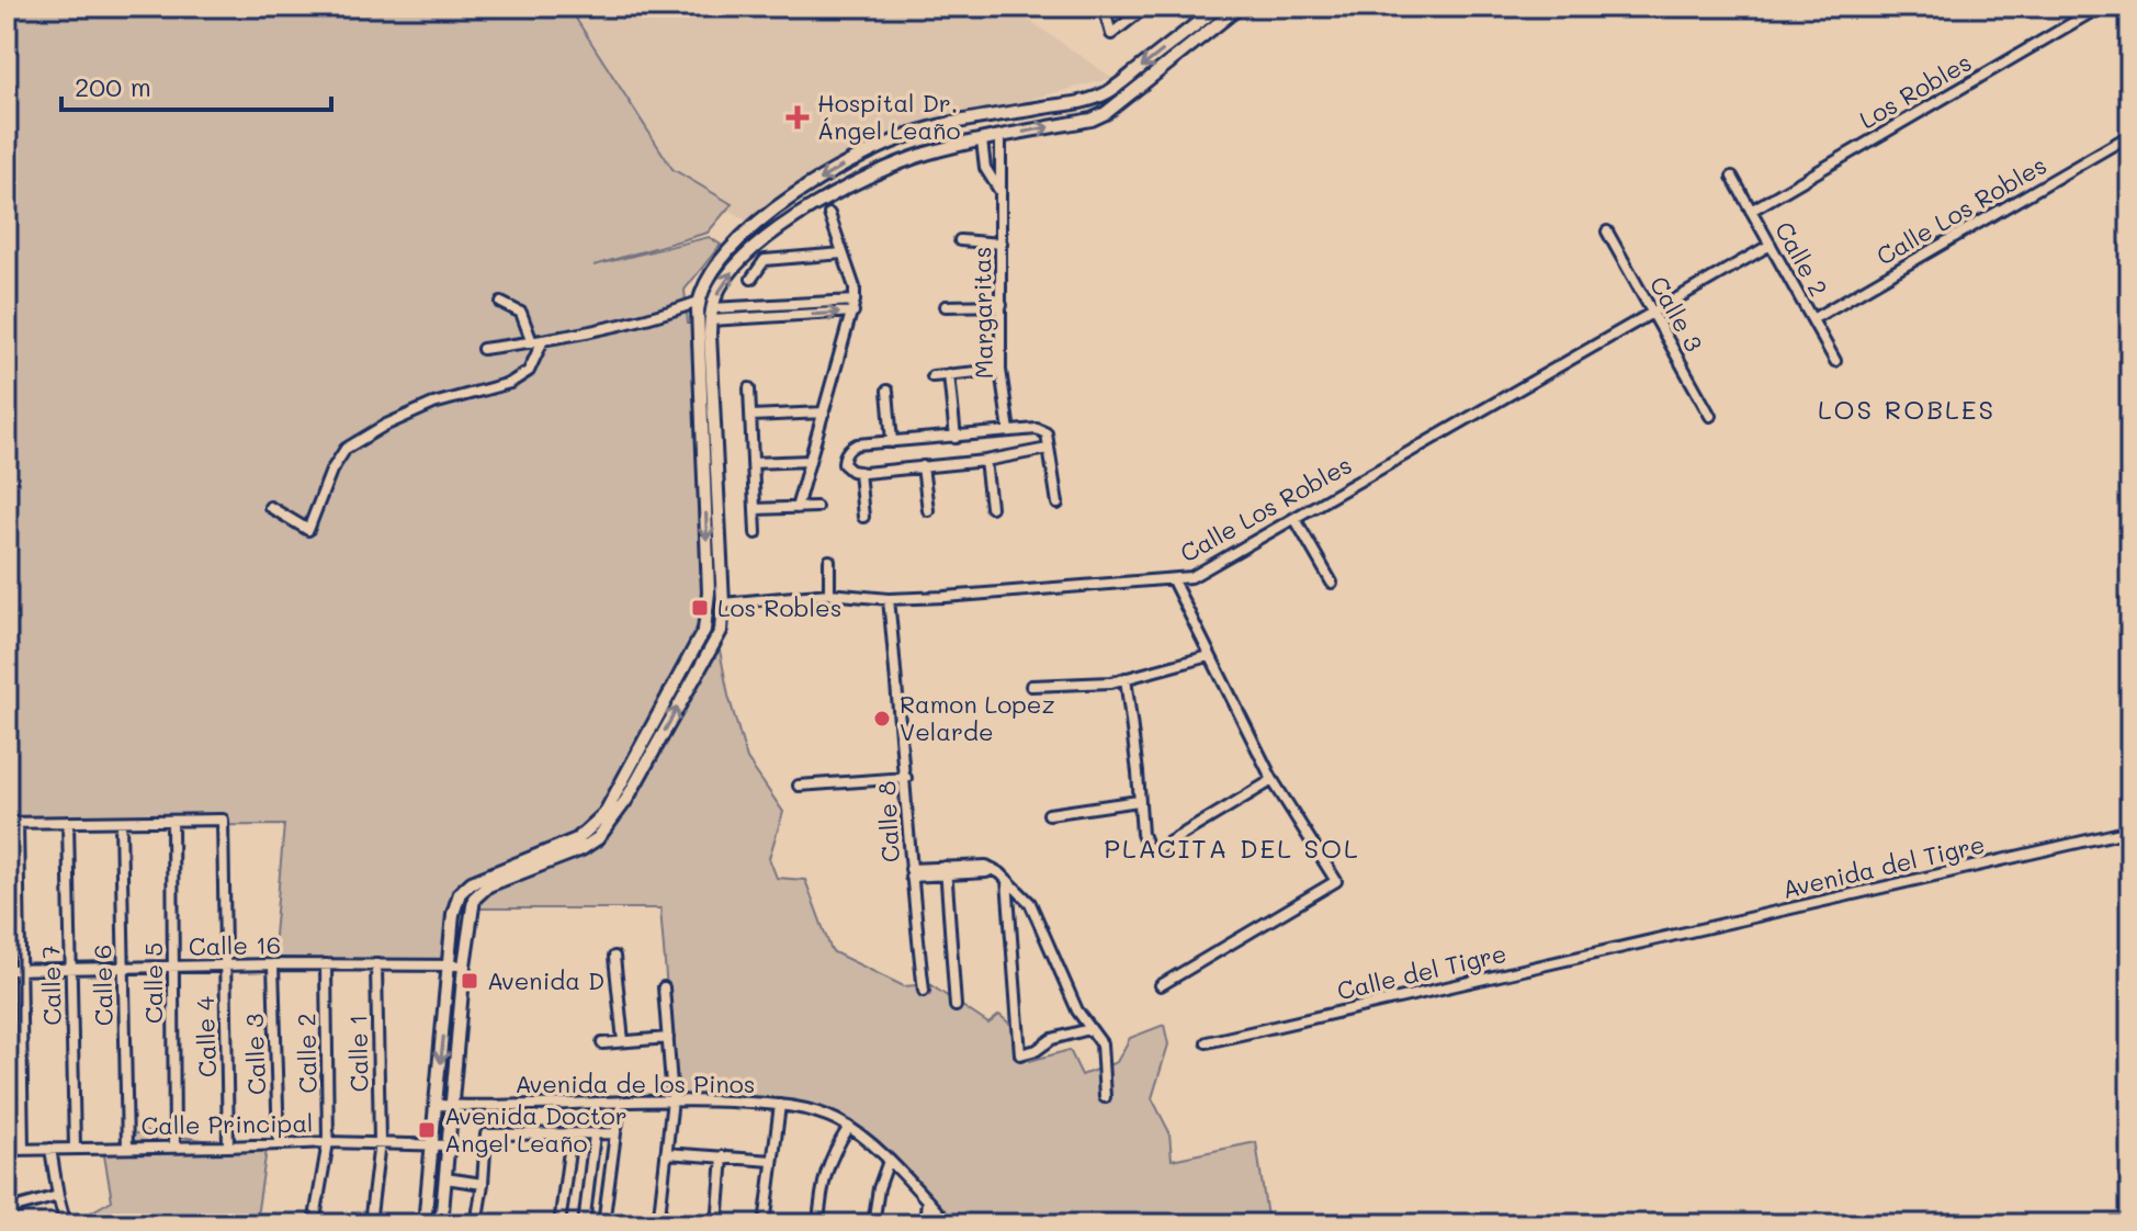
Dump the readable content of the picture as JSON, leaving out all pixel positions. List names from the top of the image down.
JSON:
{
  "streets": {
    "street": [
      "Los Robles",
      "Calle Los Robles",
      "Calle 2",
      "Margaritas",
      "Calle 3",
      "Calle 8",
      "Avenida del Tigre",
      "Calle 16",
      "Calle del Tigre",
      "Calle 5",
      "Calle 7",
      "Calle 6",
      "Calle 4",
      "Calle 1",
      "Avenida de los Pinos",
      "Calle Principal"
    ]
  },
  "crossings": [
    ["Los Robles", "Calle 2"],
    ["Calle Los Robles", "Calle 2"],
    ["Calle Los Robles", "Calle 3"],
    ["Calle Los Robles", "Calle 8"],
    ["Calle 2", "Calle 16"],
    ["Calle 2", "Calle Principal"],
    ["Calle 3", "Calle 16"],
    ["Calle 3", "Calle Principal"],
    ["Avenida del Tigre", "Calle del Tigre"],
    ["Calle 16", "Calle 5"],
    ["Calle 16", "Calle 7"],
    ["Calle 16", "Calle 6"],
    ["Calle 16", "Calle 4"],
    ["Calle 16", "Calle 1"],
    ["Calle 5", "Calle 4"],
    ["Calle 5", "Calle Principal"],
    ["Calle 7", "Calle Principal"],
    ["Calle 6", "Calle Principal"],
    ["Calle 4", "Calle Principal"],
    ["Calle 1", "Calle Principal"]
  ],
  "districts": ["LOS ROBLES", "PLACITA DEL SOL"],
  "places": {
    "health": ["Hospital Dr. Ángel Leaño"],
    "transit": ["Los Robles", "Avenida D", "Avenida Doctor Angel Leaño"],
    "other": ["Ramon Lopez Velarde"]
  },
  "scale_bar": "200 m"
}
